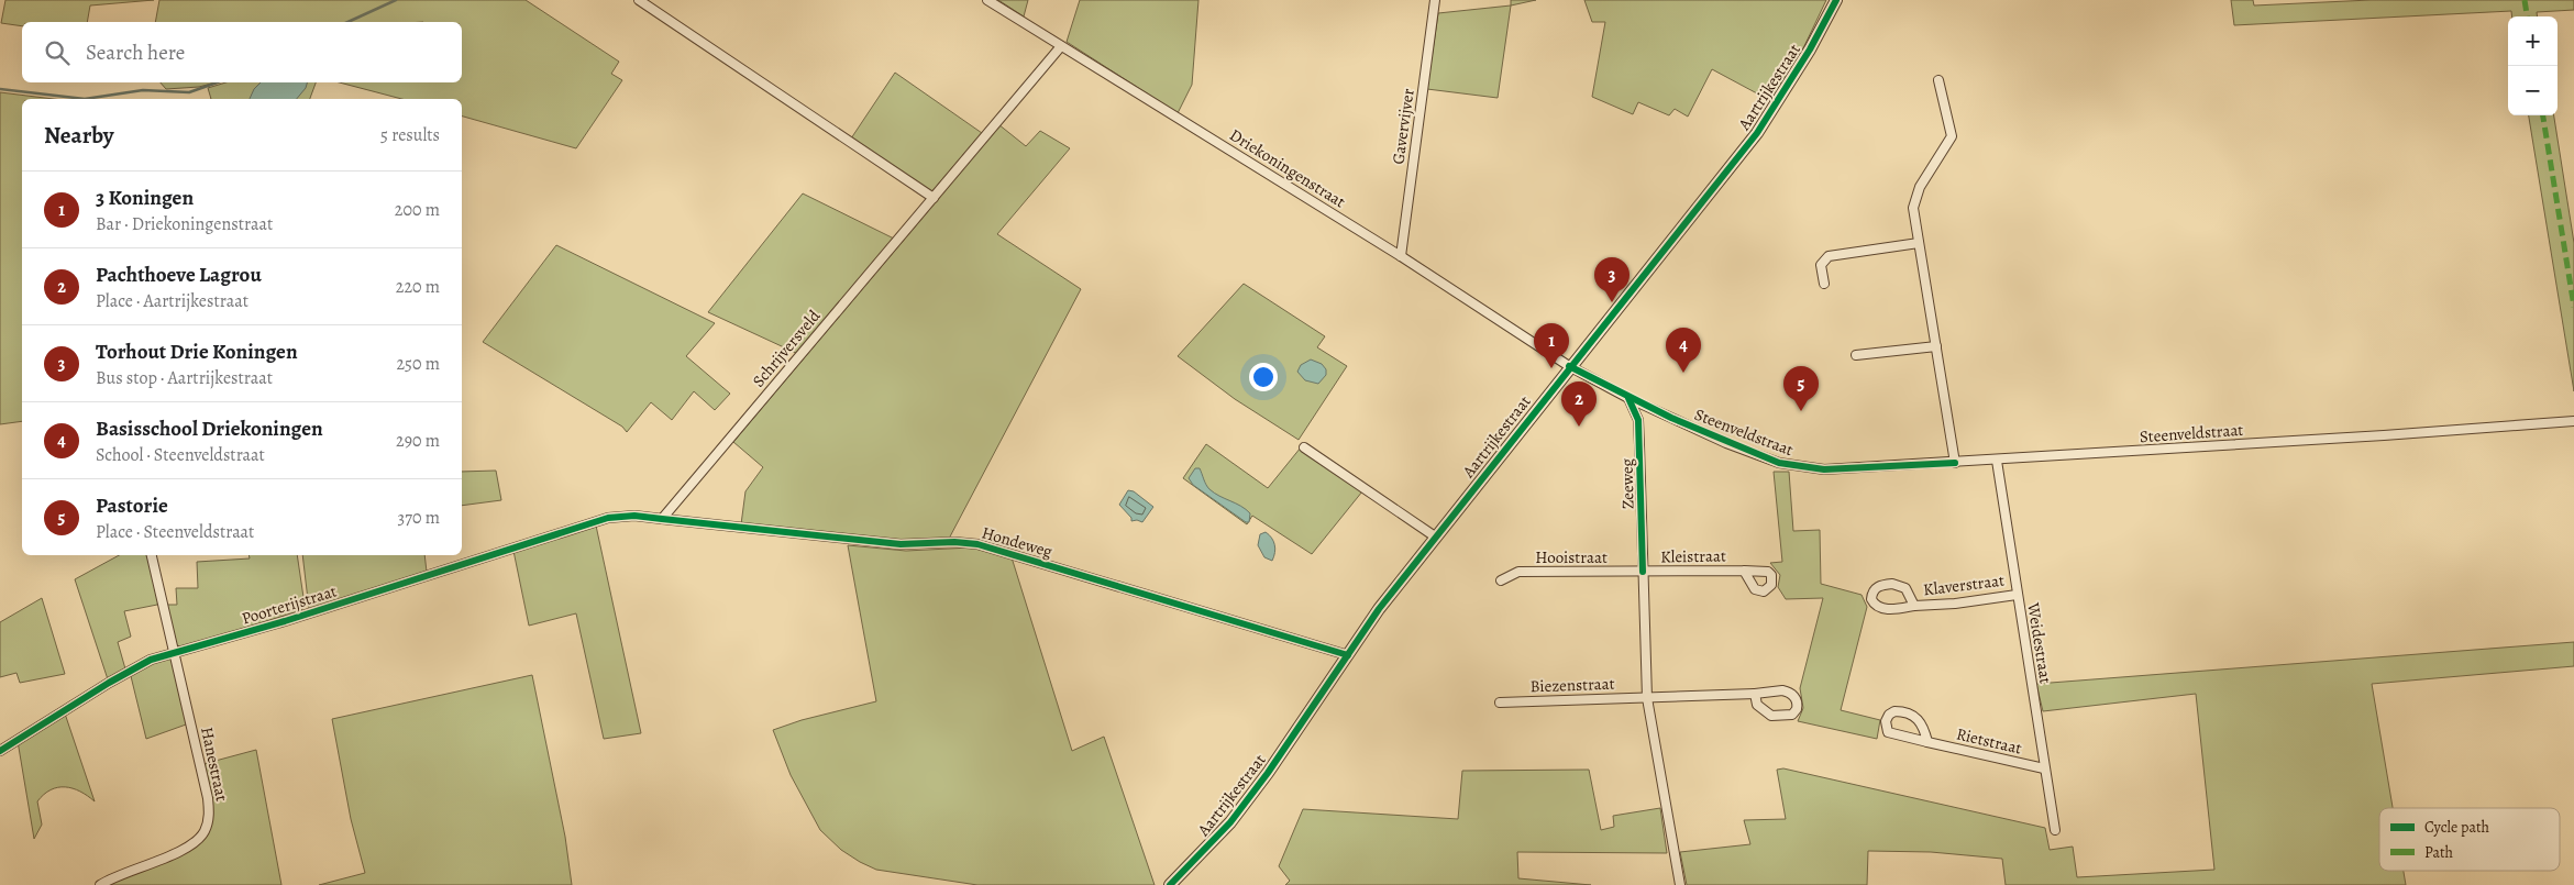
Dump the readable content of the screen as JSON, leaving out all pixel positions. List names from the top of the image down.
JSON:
{
  "streets": {
    "street": [
      "Aartrijkestraat",
      "Gavervijver",
      "Driekoningenstraat",
      "Schrijversveld",
      "Steenveldstraat",
      "Zeeweg",
      "Hondeweg",
      "Kleistraat",
      "Hooistraat",
      "Klaverstraat",
      "Poorterijstraat",
      "Weidestraat",
      "Biezenstraat",
      "Rietstraat",
      "Hanestraat"
    ]
  },
  "crossings": [
    ["Aartrijkestraat", "Driekoningenstraat"],
    ["Aartrijkestraat", "Steenveldstraat"],
    ["Aartrijkestraat", "Hondeweg"],
    ["Gavervijver", "Driekoningenstraat"],
    ["Driekoningenstraat", "Schrijversveld"],
    ["Driekoningenstraat", "Steenveldstraat"],
    ["Schrijversveld", "Hondeweg"],
    ["Steenveldstraat", "Zeeweg"],
    ["Steenveldstraat", "Weidestraat"],
    ["Zeeweg", "Kleistraat"],
    ["Zeeweg", "Hooistraat"],
    ["Zeeweg", "Biezenstraat"],
    ["Hondeweg", "Poorterijstraat"],
    ["Kleistraat", "Hooistraat"],
    ["Klaverstraat", "Weidestraat"],
    ["Poorterijstraat", "Hanestraat"],
    ["Weidestraat", "Rietstraat"]
  ],
  "legend": ["Cycle path", "Path"],
  "page": {
    "map_buttons": ["+", "−"],
    "search": "Search here",
    "heading": ["Nearby", "5 results"],
    "list": [
      {
        "mark": "1",
        "name": "3 Koningen",
        "note": "Bar · Driekoningenstraat",
        "value": "200 m"
      },
      {
        "mark": "2",
        "name": "Pachthoeve Lagrou",
        "note": "Place · Aartrijkestraat",
        "value": "220 m"
      },
      {
        "mark": "3",
        "name": "Torhout Drie Koningen",
        "note": "Bus stop · Aartrijkestraat",
        "value": "250 m"
      },
      {
        "mark": "4",
        "name": "Basisschool Driekoningen",
        "note": "School · Steenveldstraat",
        "value": "290 m"
      },
      {
        "mark": "5",
        "name": "Pastorie",
        "note": "Place · Steenveldstraat",
        "value": "370 m"
      }
    ],
    "pins": [
      "3",
      "1",
      "4",
      "5",
      "2"
    ]
  }
}
